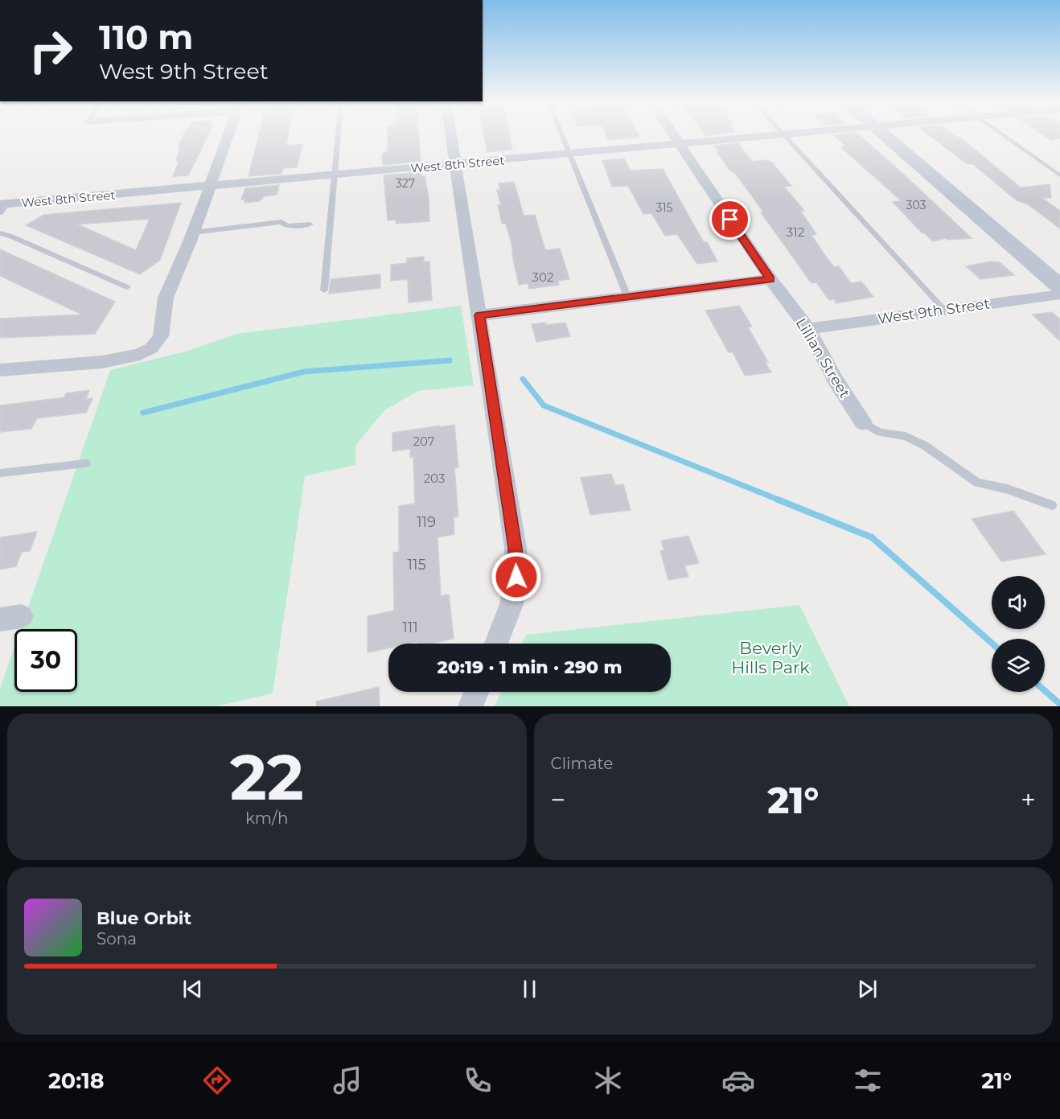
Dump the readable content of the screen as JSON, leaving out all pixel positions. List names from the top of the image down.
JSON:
{
  "streets": {
    "street": ["West 8th Street", "West 9th Street", "Lillian Street"]
  },
  "crossings": [
    ["West 8th Street", "Lillian Street"],
    ["West 9th Street", "Lillian Street"]
  ],
  "parks": ["Beverly Hills Park"],
  "house_numbers": [
    "327",
    "303",
    "315",
    "312",
    "302",
    "207",
    "203",
    "119",
    "115",
    "111"
  ],
  "page": {
    "turn": ["110 m", "West 9th Street"],
    "limit": "30",
    "trip": "20:19 · 1 min · 290 m",
    "tile": [
      ["22", "km/h"],
      "Climate"
    ],
    "heat": ["−", "21°", "+"],
    "song": ["Blue Orbit", "Sona"],
    "tabs": ["20:18", "21°"]
  }
}
